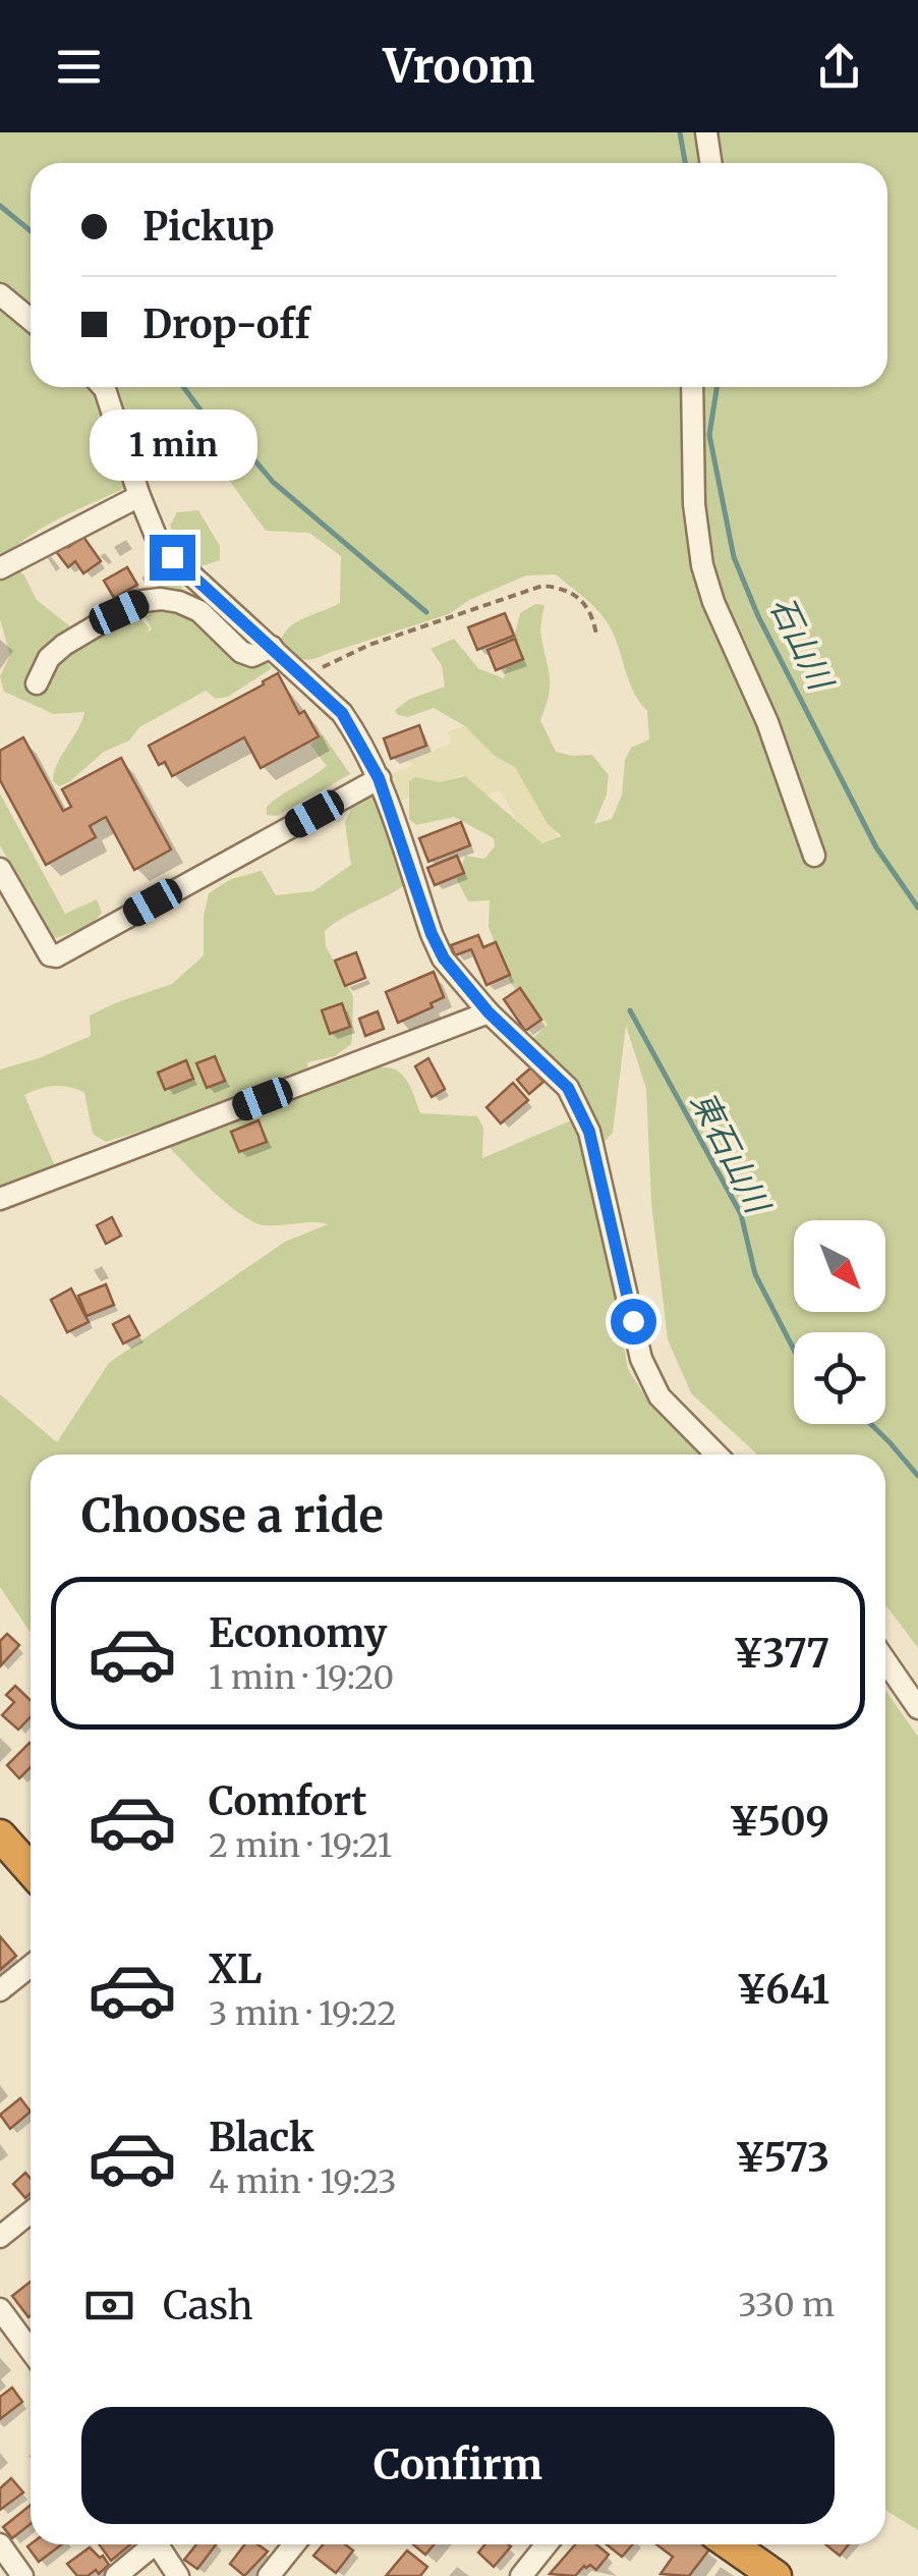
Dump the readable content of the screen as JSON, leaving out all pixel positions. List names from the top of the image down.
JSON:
{
  "water": ["石山川", "東石山川"],
  "north": "bottom right",
  "page": {
    "header": "Vroom",
    "banner": ["Pickup", "Drop-off"],
    "bubble": "1 min",
    "heading": "Choose a ride",
    "list": [
      {
        "name": "Economy",
        "note": "1 min · 19:20",
        "value": "¥377"
      },
      {
        "name": "Comfort",
        "note": "2 min · 19:21",
        "value": "¥509"
      },
      {
        "name": "XL",
        "note": "3 min · 19:22",
        "value": "¥641"
      },
      {
        "name": "Black",
        "note": "4 min · 19:23",
        "value": "¥573"
      }
    ],
    "pay": ["Cash", "330 m"],
    "buttons": "Confirm"
  }
}
